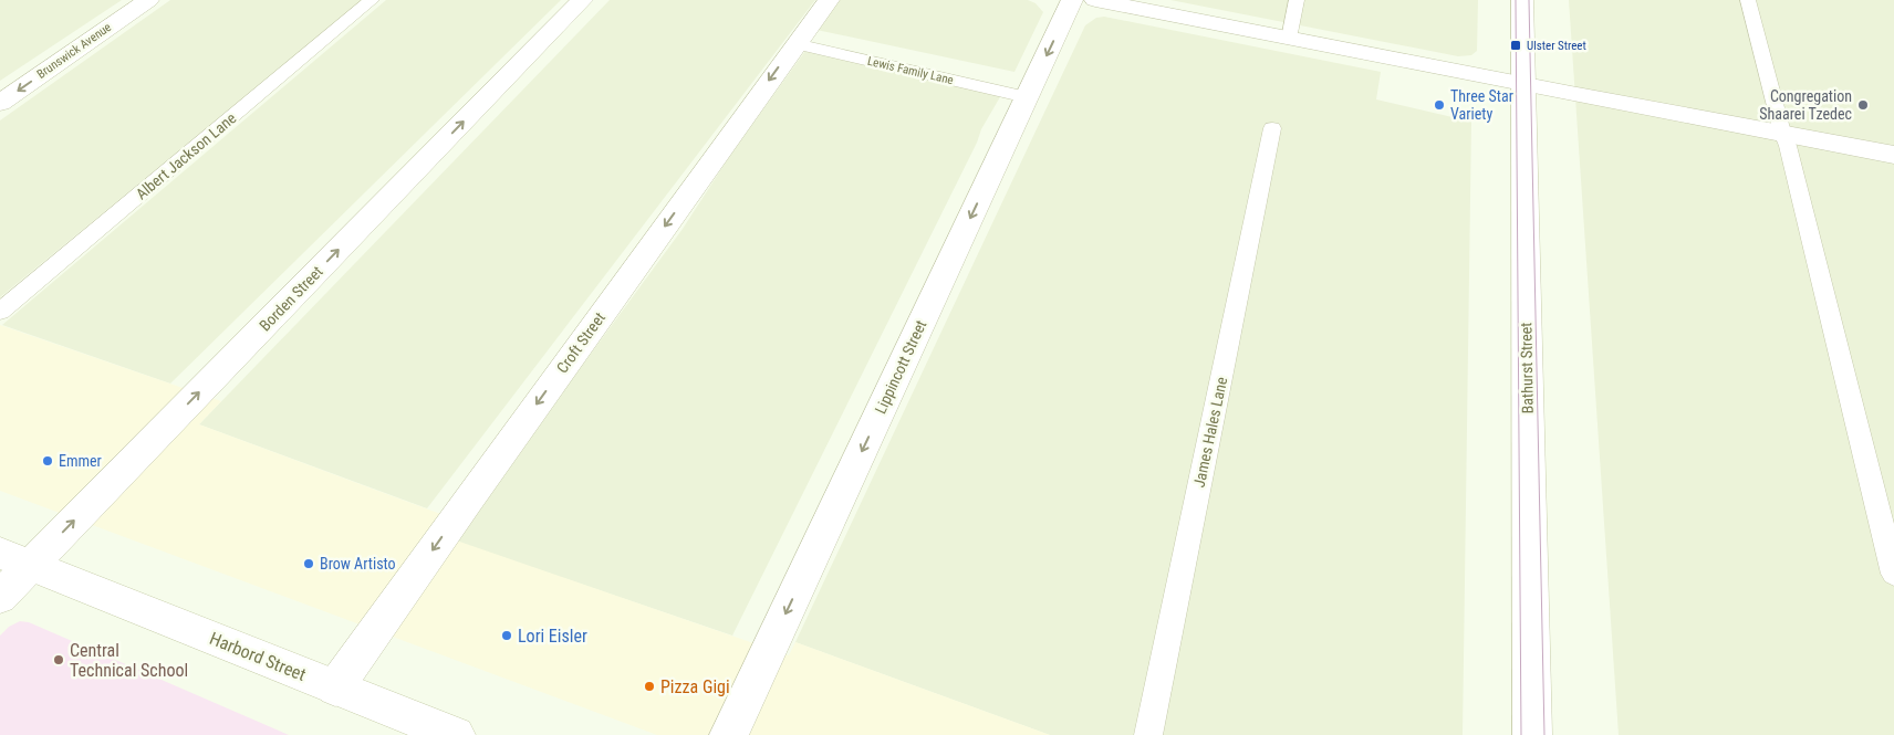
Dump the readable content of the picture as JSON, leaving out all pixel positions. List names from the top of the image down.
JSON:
{
  "streets": {
    "street": [
      "Brunswick Avenue",
      "Borden Street",
      "Croft Street",
      "Lippincott Street",
      "Bathurst Street",
      "Harbord Street"
    ],
    "lane": ["Lewis Family Lane", "Albert Jackson Lane", "James Hales Lane"]
  },
  "crossings": [
    ["Lewis Family Lane", "Croft Street"],
    ["Lewis Family Lane", "Lippincott Street"],
    ["Borden Street", "Harbord Street"],
    ["Croft Street", "Harbord Street"]
  ],
  "one_way": [
    "Brunswick Avenue",
    "Borden Street",
    "Croft Street",
    "Lippincott Street"
  ],
  "places": {
    "transit": ["Ulster Street"],
    "other": [
      "Three Star Variety",
      "Congregation Shaarei Tzedec",
      "Emmer",
      "Brow Artisto",
      "Lori Eisler",
      "Central Technical School",
      "Pizza Gigi"
    ]
  }
}
